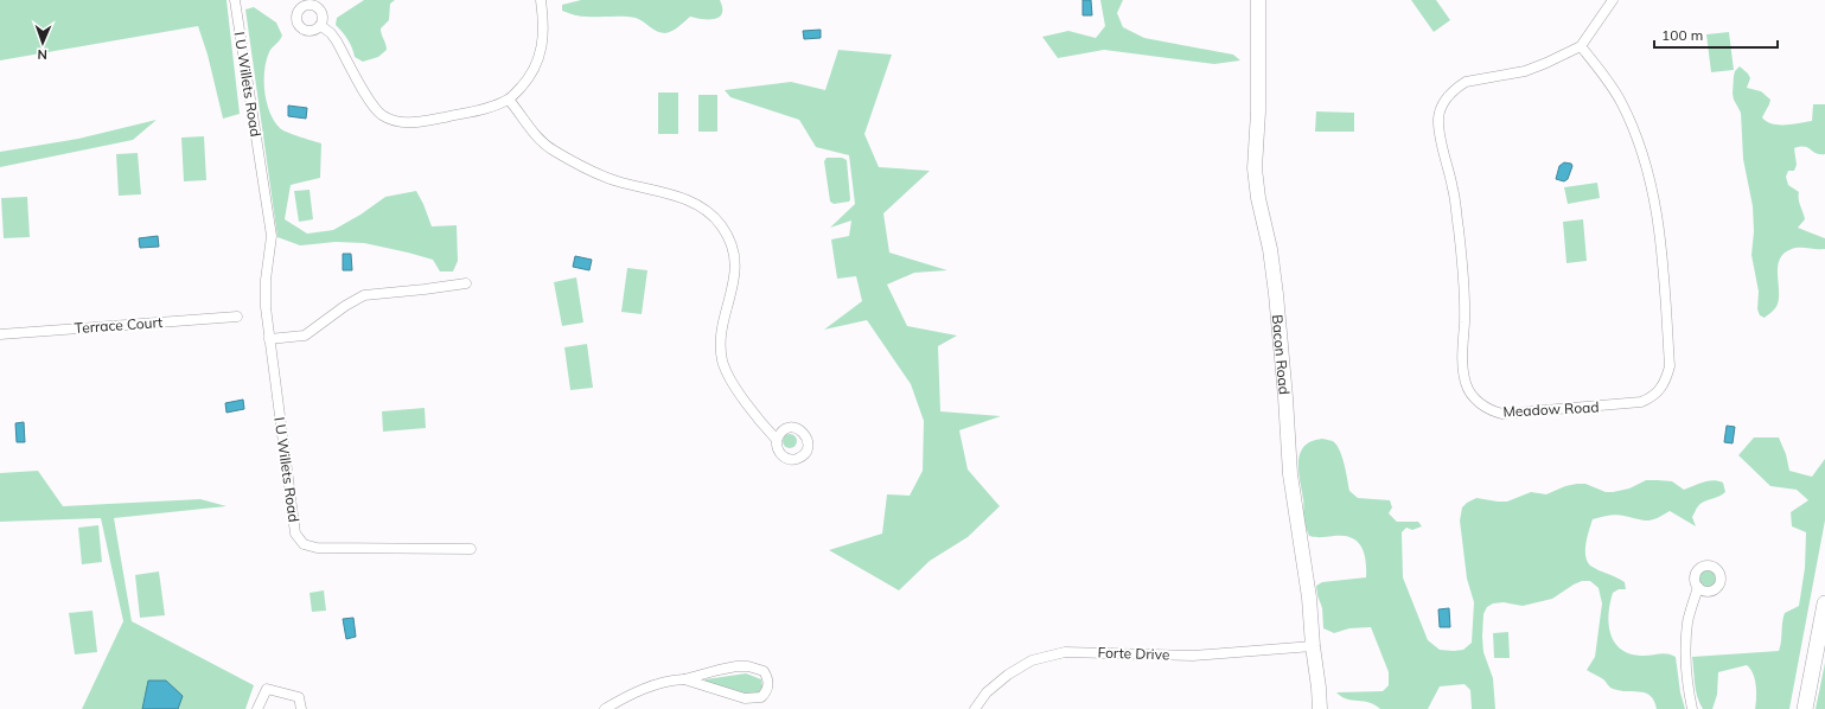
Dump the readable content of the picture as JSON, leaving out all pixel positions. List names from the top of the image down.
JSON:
{
  "streets": {
    "street": [
      "I U Willets Road",
      "Terrace Court",
      "Bacon Road",
      "Meadow Road",
      "Forte Drive"
    ]
  },
  "crossings": [
    ["Bacon Road", "Forte Drive"]
  ],
  "scale_bar": "100 m",
  "north": "bottom"
}
